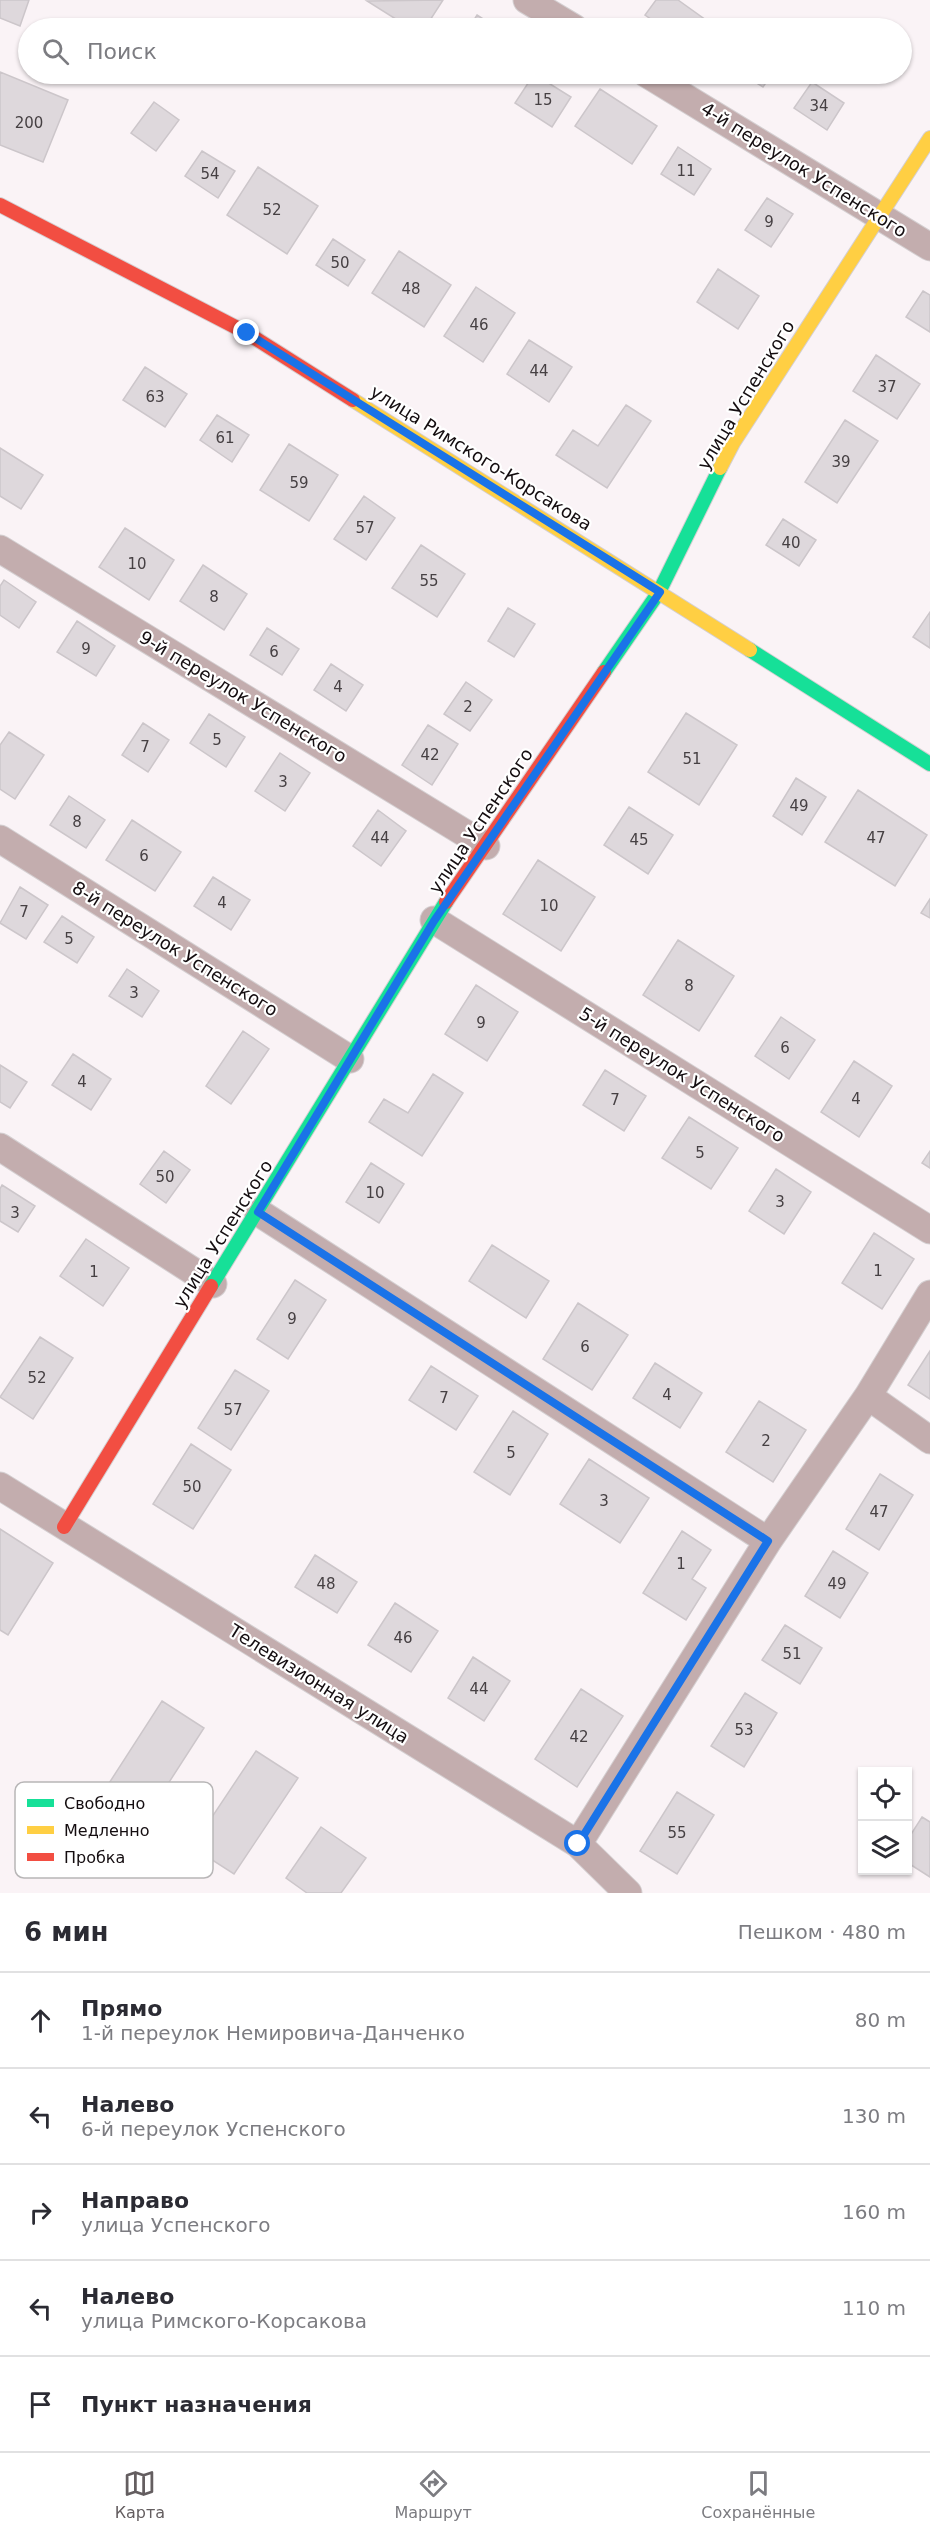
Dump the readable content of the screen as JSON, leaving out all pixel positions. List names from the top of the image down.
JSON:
{
  "streets": {
    "street": [
      "4-й переулок Успенского",
      "улица Успенского",
      "улица Римского-Корсакова",
      "9-й переулок Успенского",
      "8-й переулок Успенского",
      "5-й переулок Успенского",
      "Телевизионная улица"
    ]
  },
  "crossings": [
    ["4-й переулок Успенского", "улица Успенского"],
    ["улица Успенского", "улица Римского-Корсакова"],
    ["улица Успенского", "9-й переулок Успенского"],
    ["улица Успенского", "8-й переулок Успенского"],
    ["улица Успенского", "5-й переулок Успенского"],
    ["улица Успенского", "Телевизионная улица"]
  ],
  "house_numbers": [
    "15",
    "34",
    "200",
    "11",
    "54",
    "52",
    "9",
    "50",
    "48",
    "46",
    "44",
    "37",
    "63",
    "61",
    "39",
    "59",
    "57",
    "40",
    "10",
    "55",
    "8",
    "9",
    "6",
    "4",
    "2",
    "5",
    "7",
    "42",
    "51",
    "3",
    "49",
    "8",
    "44",
    "47",
    "45",
    "6",
    "4",
    "10",
    "7",
    "5",
    "8",
    "3",
    "9",
    "6",
    "4",
    "4",
    "7",
    "5",
    "50",
    "10",
    "3",
    "3",
    "1",
    "1",
    "9",
    "6",
    "52",
    "4",
    "7",
    "57",
    "2",
    "5",
    "50",
    "3",
    "47",
    "1",
    "48",
    "49",
    "46",
    "51",
    "44",
    "53",
    "42",
    "55"
  ],
  "legend": ["Свободно", "Медленно", "Пробка"],
  "page": {
    "search": "Поиск",
    "heading": ["6 мин", "Пешком · 480 m"],
    "list": [
      ["Прямо", "1-й переулок Немировича-Данченко", "80 m"],
      ["Налево", "6-й переулок Успенского", "130 m"],
      ["Направо", "улица Успенского", "160 m"],
      ["Налево", "улица Римского-Корсакова", "110 m"],
      "Пункт назначения"
    ],
    "nav": ["Карта", "Маршрут", "Сохранённые"]
  }
}
